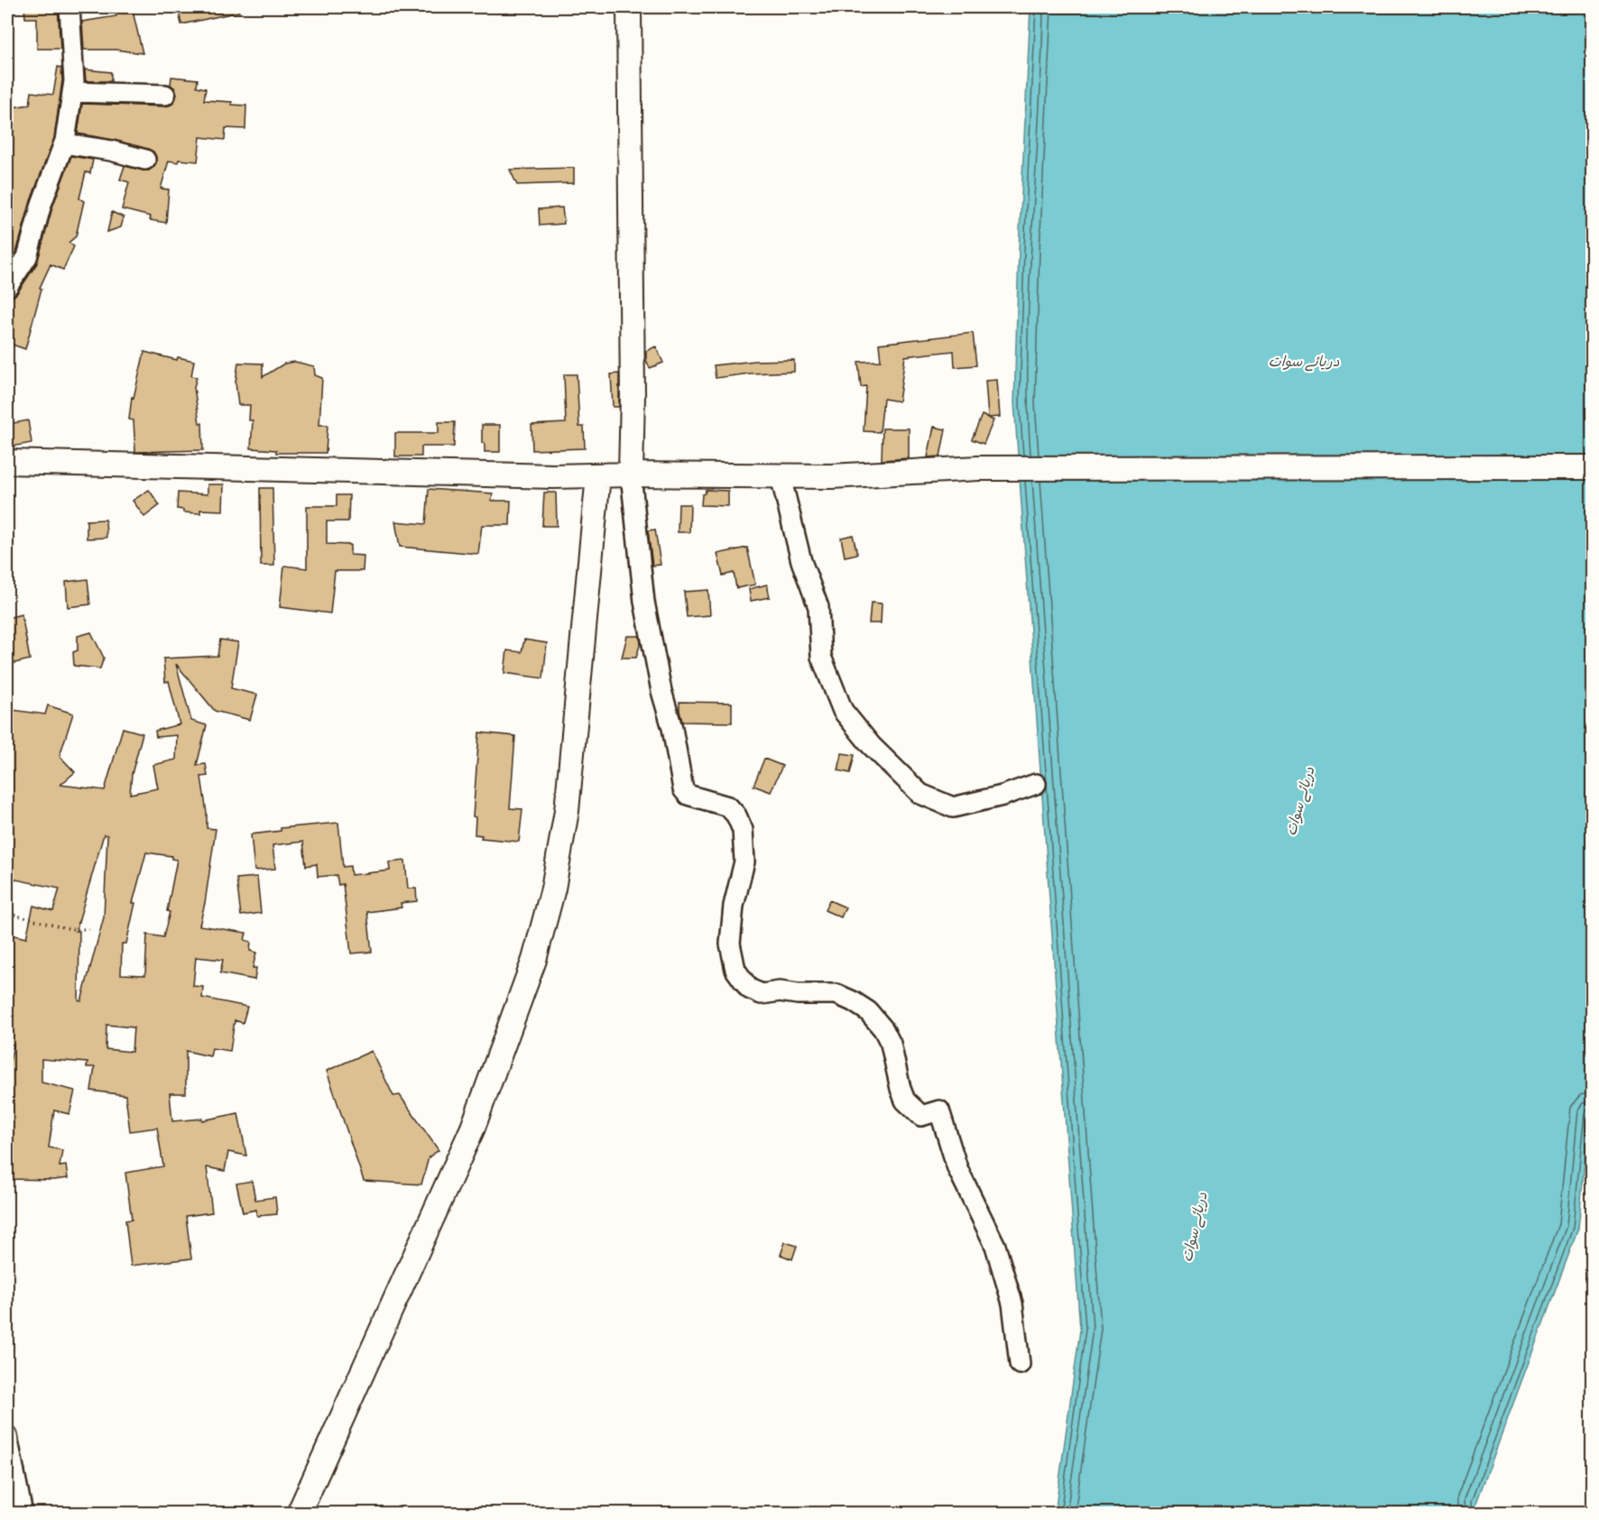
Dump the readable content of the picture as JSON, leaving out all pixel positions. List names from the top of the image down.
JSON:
{
  "water": ["دریائے سوات"]
}
